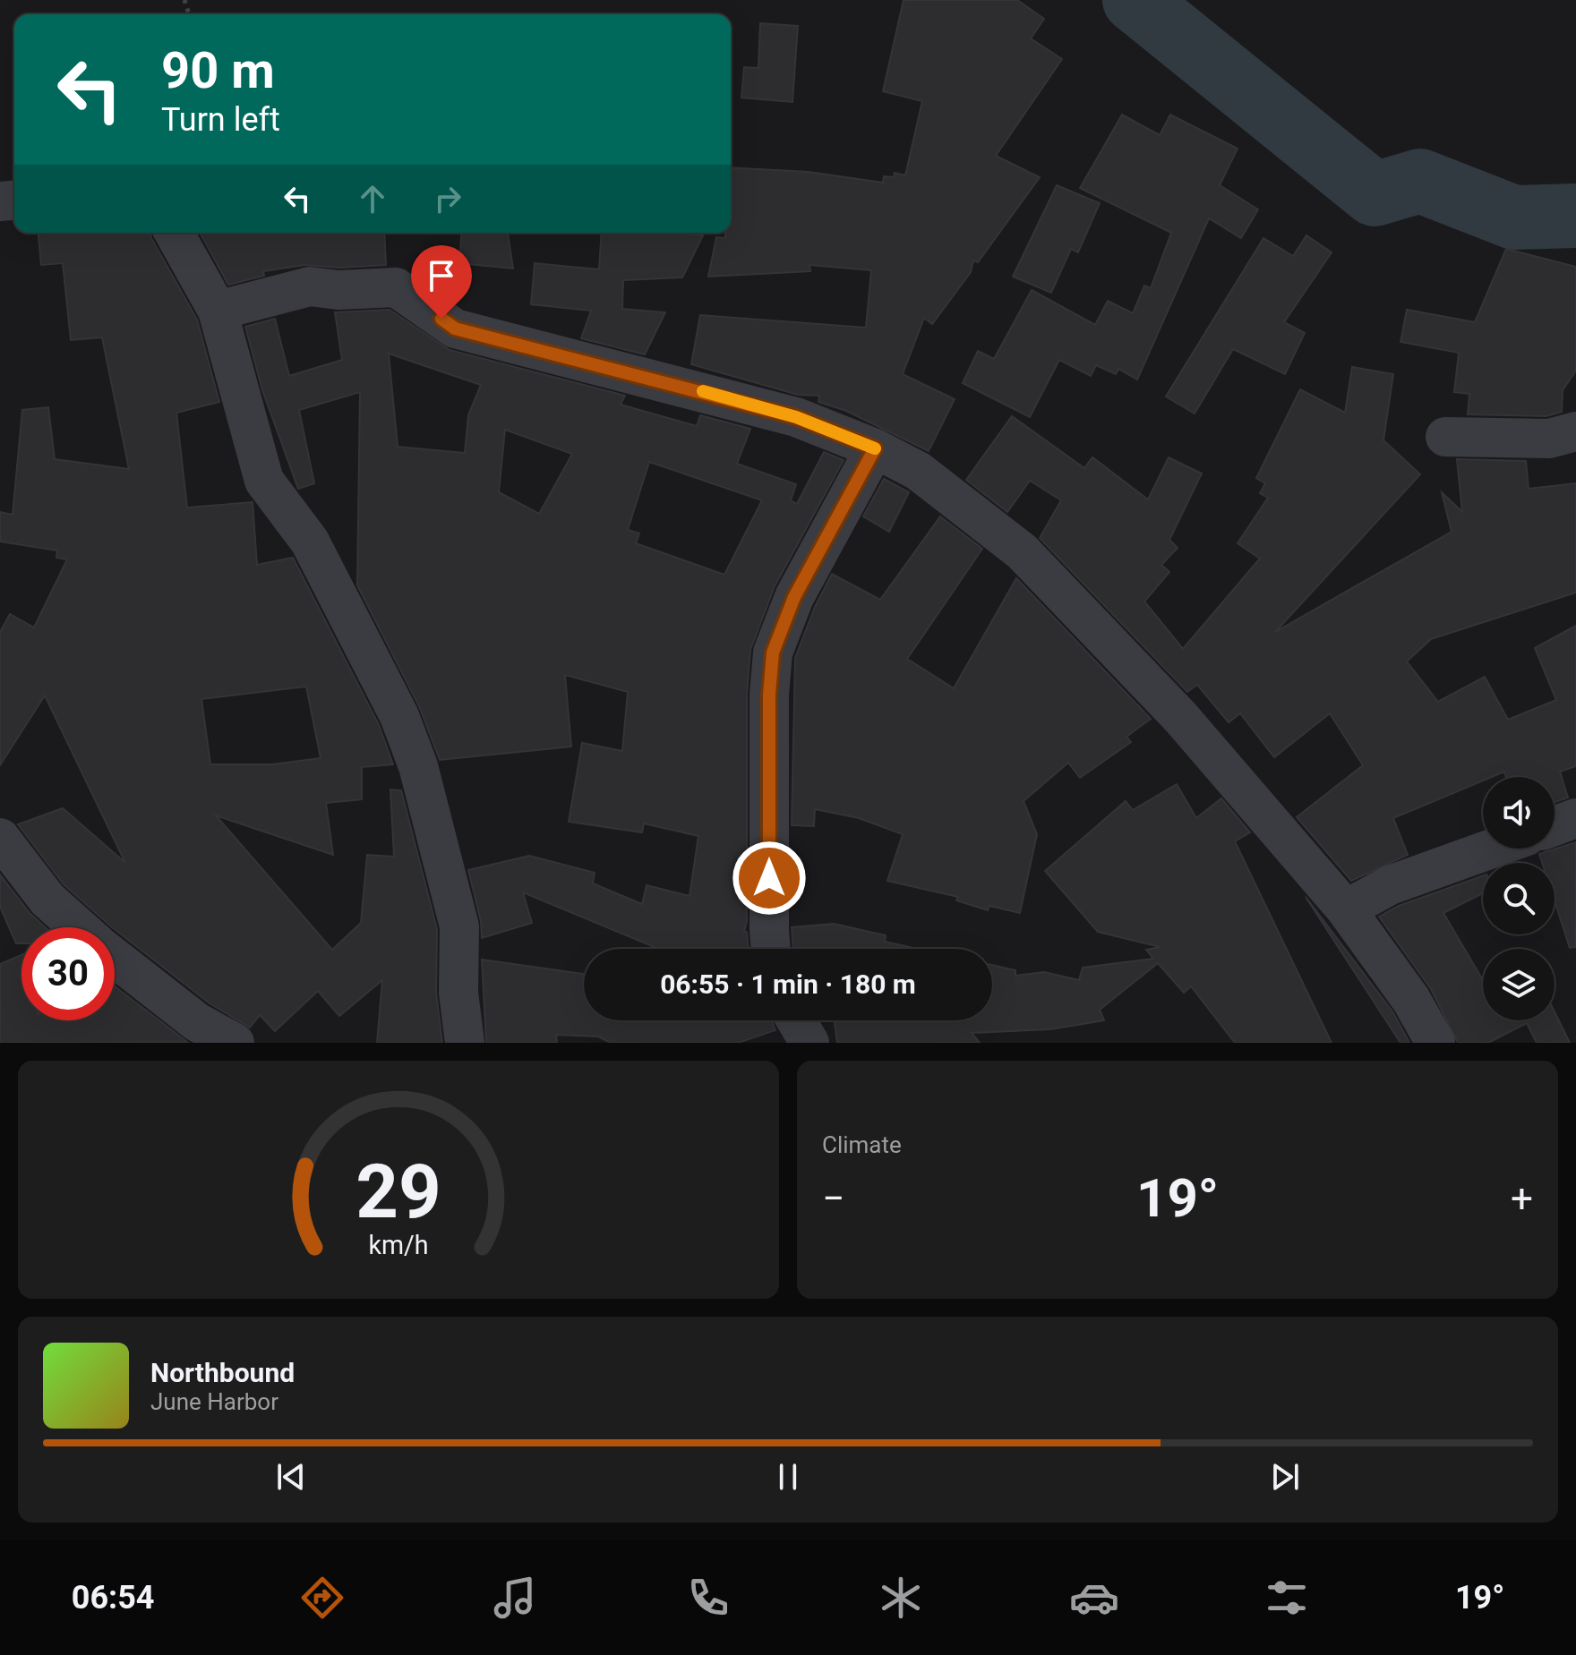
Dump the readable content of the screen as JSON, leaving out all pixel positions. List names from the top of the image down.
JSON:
{
  "page": {
    "turn": ["90 m", "Turn left"],
    "limit": "30",
    "trip": "06:55 · 1 min · 180 m",
    "tile": "Climate",
    "heat": ["−", "19°", "+"],
    "song": ["Northbound", "June Harbor"],
    "tabs": ["06:54", "19°"],
    "gauge": ["29", "km/h"]
  }
}
